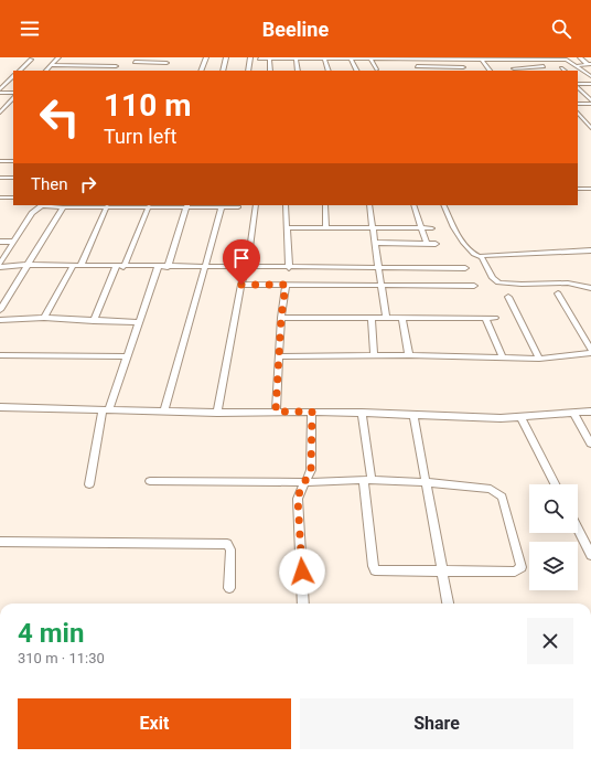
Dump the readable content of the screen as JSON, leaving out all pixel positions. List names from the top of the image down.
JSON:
{
  "page": {
    "header": "Beeline",
    "turn": ["110 m", "Turn left"],
    "then": "Then",
    "heading": ["4 min", "310 m · 11:30"],
    "buttons": ["Exit", "Share"]
  }
}
